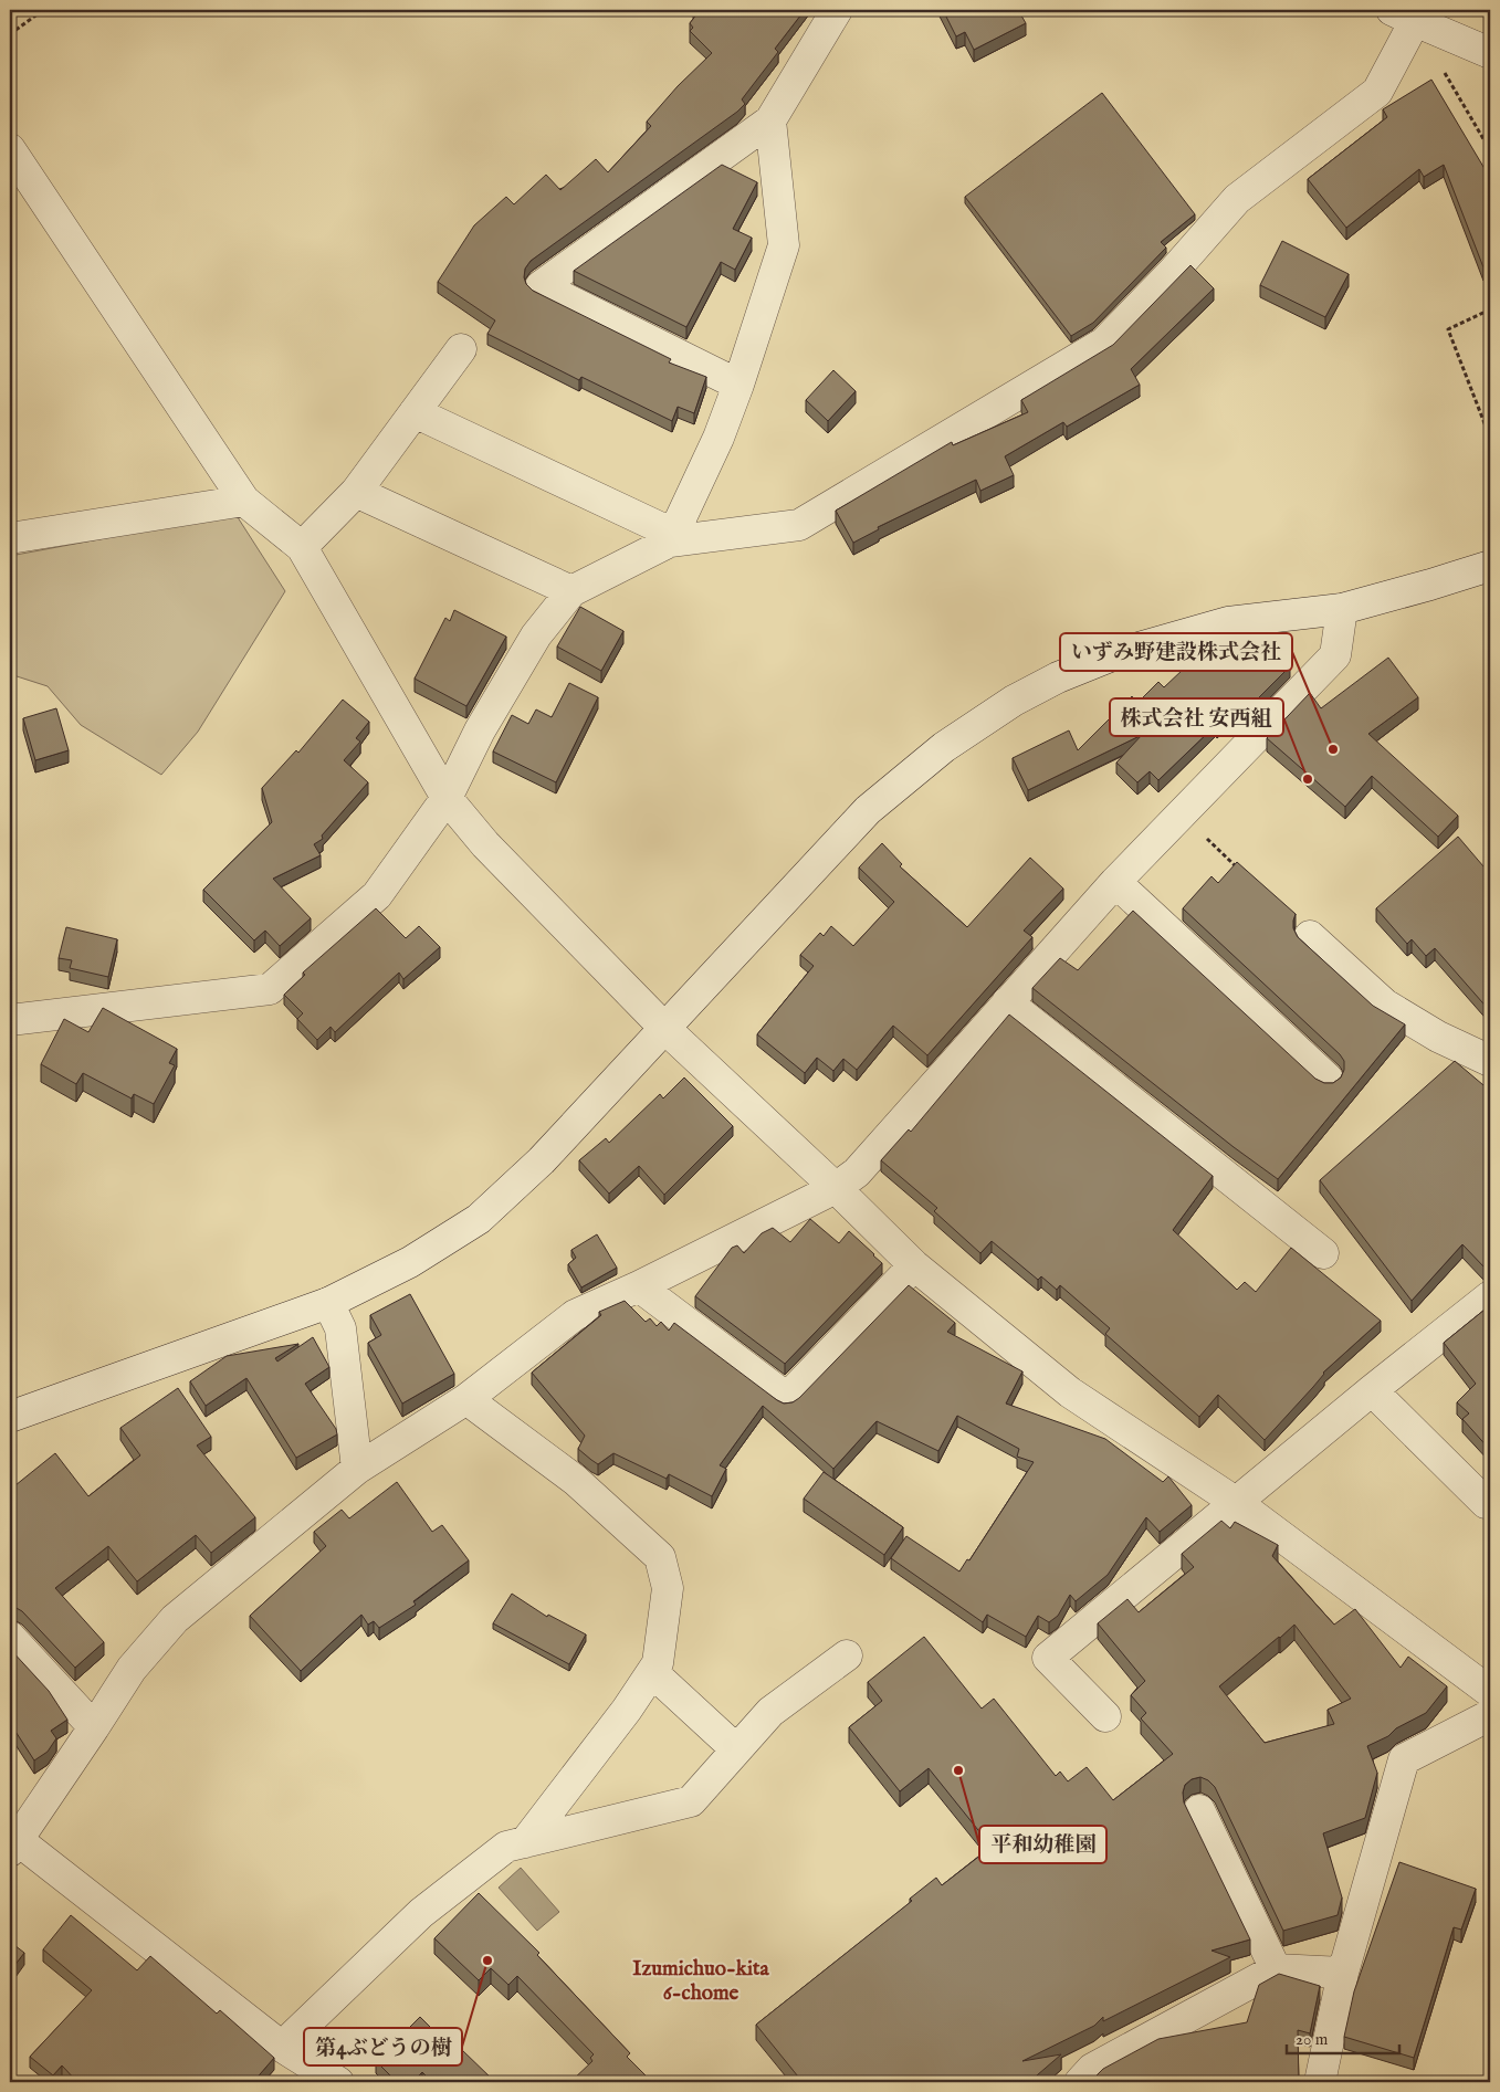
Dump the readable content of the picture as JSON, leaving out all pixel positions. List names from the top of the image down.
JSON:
{
  "districts": ["Izumichuo-kita 6-chome"],
  "places": [
    "いずみ野建設株式会社",
    "株式会社 安西組",
    "平和幼稚園",
    "第4ぶどうの樹"
  ],
  "scale_bar": "20 m"
}
